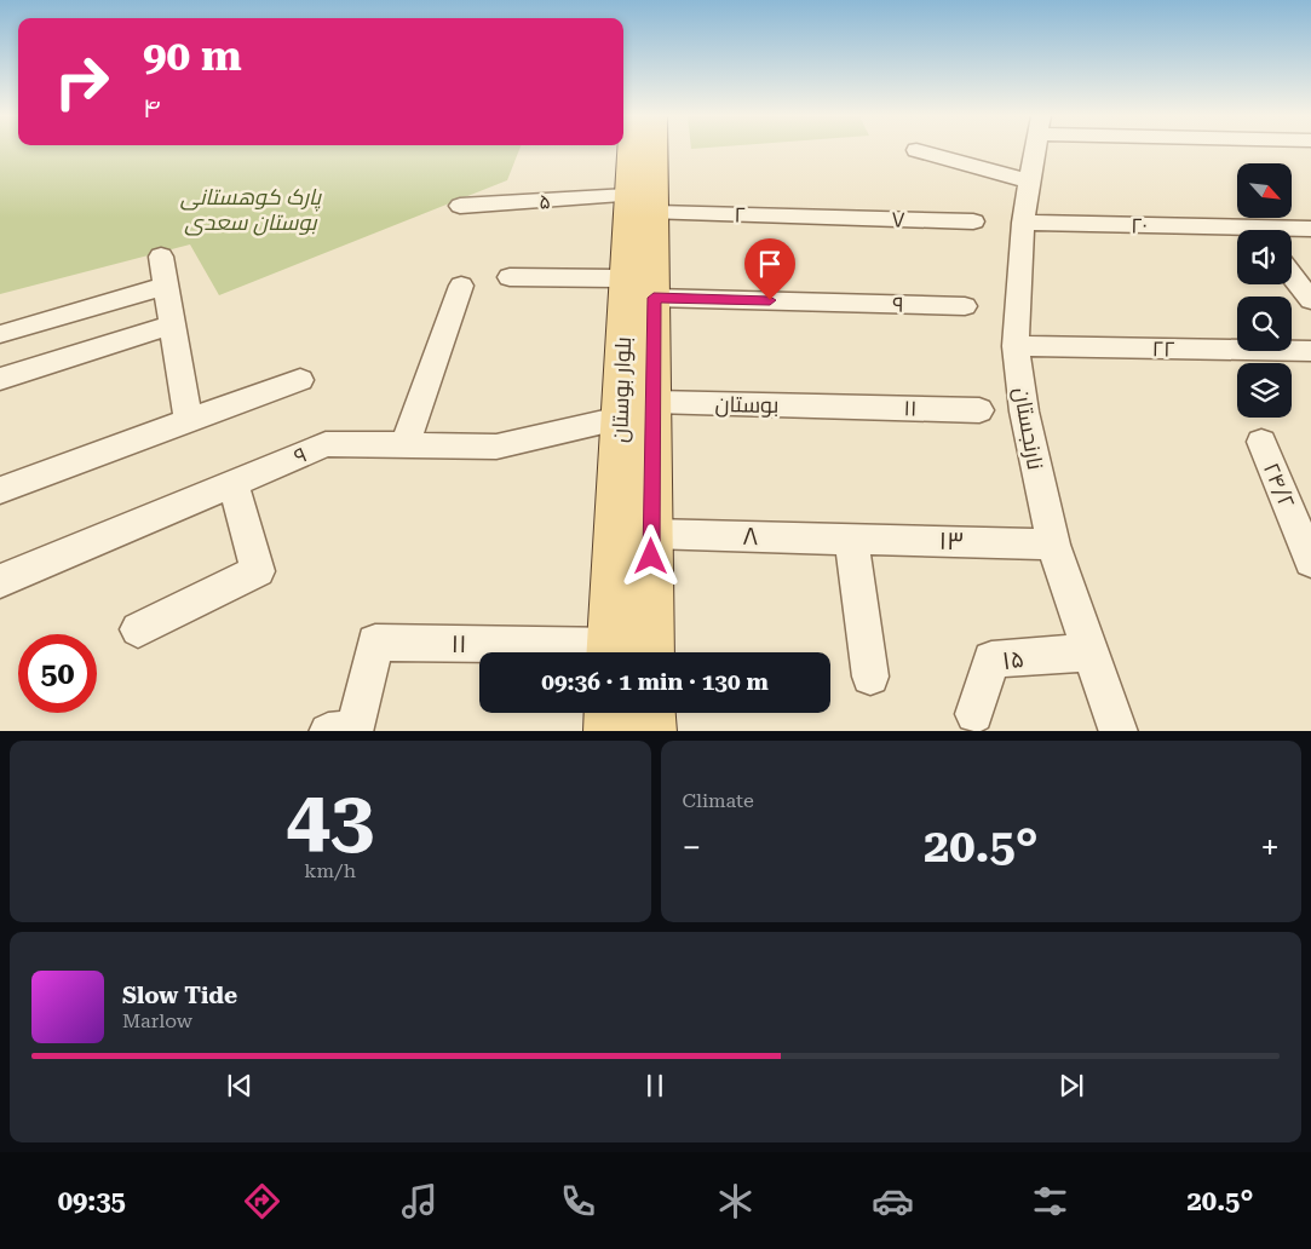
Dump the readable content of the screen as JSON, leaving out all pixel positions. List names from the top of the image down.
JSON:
{
  "streets": {
    "main road": ["بلوار بوستان"],
    "street": [
      "۵",
      "۲",
      "۷",
      "۲۰",
      "۹",
      "۲۲",
      "بوستان",
      "۱۱",
      "نارنجستان",
      "۲۴/۲",
      "۸",
      "۱۳",
      "۱۵"
    ]
  },
  "crossings": [
    ["۵", "۲"],
    ["۵", "بلوار بوستان"],
    ["۲", "۷"],
    ["۲", "بلوار بوستان"],
    ["۲۰", "نارنجستان"],
    ["۹", "بلوار بوستان"],
    ["۲۲", "نارنجستان"],
    ["بلوار بوستان", "بوستان"],
    ["بلوار بوستان", "۸"],
    ["بوستان", "۱۱"],
    ["نارنجستان", "۱۳"],
    ["نارنجستان", "۱۵"],
    ["۸", "۱۳"]
  ],
  "parks": ["پارک کوهستانی بوستان سعدی"],
  "north": "bottom right",
  "page": {
    "turn": ["90 m", "۴"],
    "limit": "50",
    "trip": "09:36 · 1 min · 130 m",
    "tile": [
      ["43", "km/h"],
      "Climate"
    ],
    "heat": ["−", "20.5°", "+"],
    "song": ["Slow Tide", "Marlow"],
    "tabs": ["09:35", "20.5°"]
  }
}
